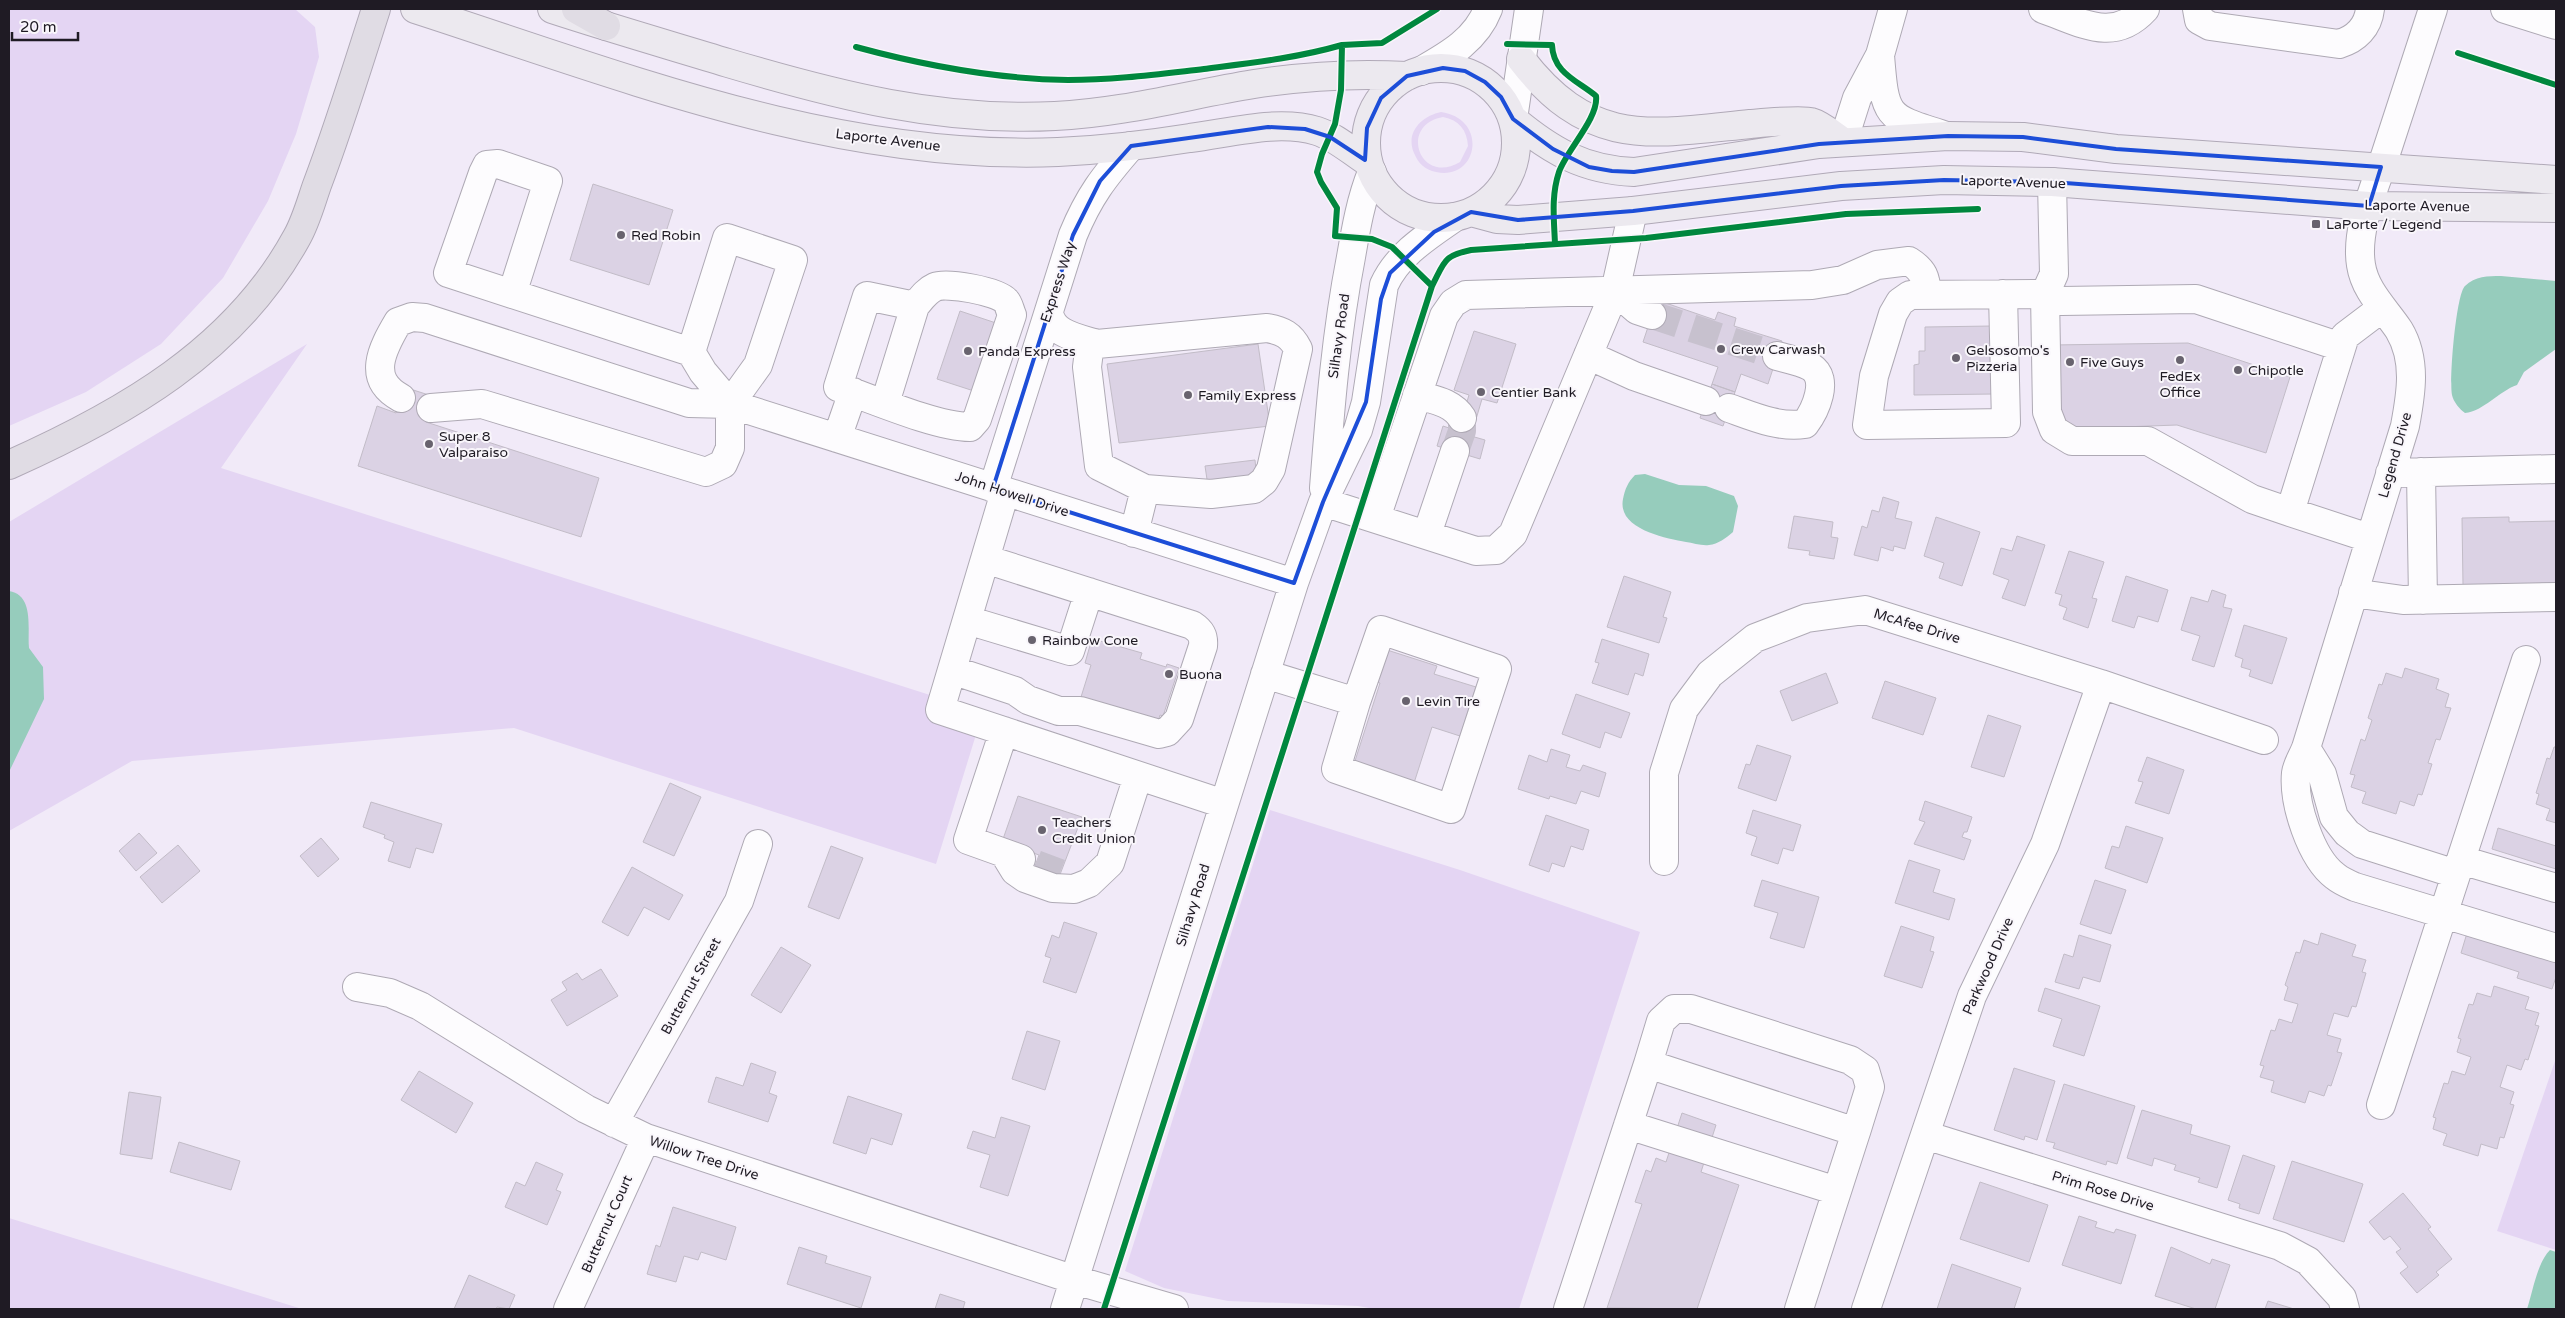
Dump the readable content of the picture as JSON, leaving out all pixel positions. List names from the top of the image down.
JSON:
{
  "streets": {
    "main road": ["Laporte Avenue"],
    "street": [
      "Express Way",
      "Silhavy Road",
      "Legend Drive",
      "John Howell Drive",
      "McAfee Drive",
      "Parkwood Drive",
      "Butternut Street",
      "Willow Tree Drive",
      "Prim Rose Drive",
      "Butternut Court"
    ]
  },
  "crossings": [
    ["Laporte Avenue", "Express Way"],
    ["Laporte Avenue", "Silhavy Road"],
    ["Laporte Avenue", "Legend Drive"],
    ["Express Way", "John Howell Drive"],
    ["Silhavy Road", "John Howell Drive"],
    ["Silhavy Road", "Willow Tree Drive"],
    ["McAfee Drive", "Parkwood Drive"],
    ["Parkwood Drive", "Prim Rose Drive"],
    ["Butternut Street", "Willow Tree Drive"],
    ["Willow Tree Drive", "Butternut Court"]
  ],
  "places": {
    "transit": ["LaPorte / Legend"],
    "other": [
      "Red Robin",
      "Crew Carwash",
      "Panda Express",
      "Gelsosomo's Pizzeria",
      "FedEx Office",
      "Five Guys",
      "Chipotle",
      "Centier Bank",
      "Family Express",
      "Super 8 Valparaiso",
      "Rainbow Cone",
      "Buona",
      "Levin Tire",
      "Teachers Credit Union"
    ]
  },
  "scale_bar": "20 m"
}
